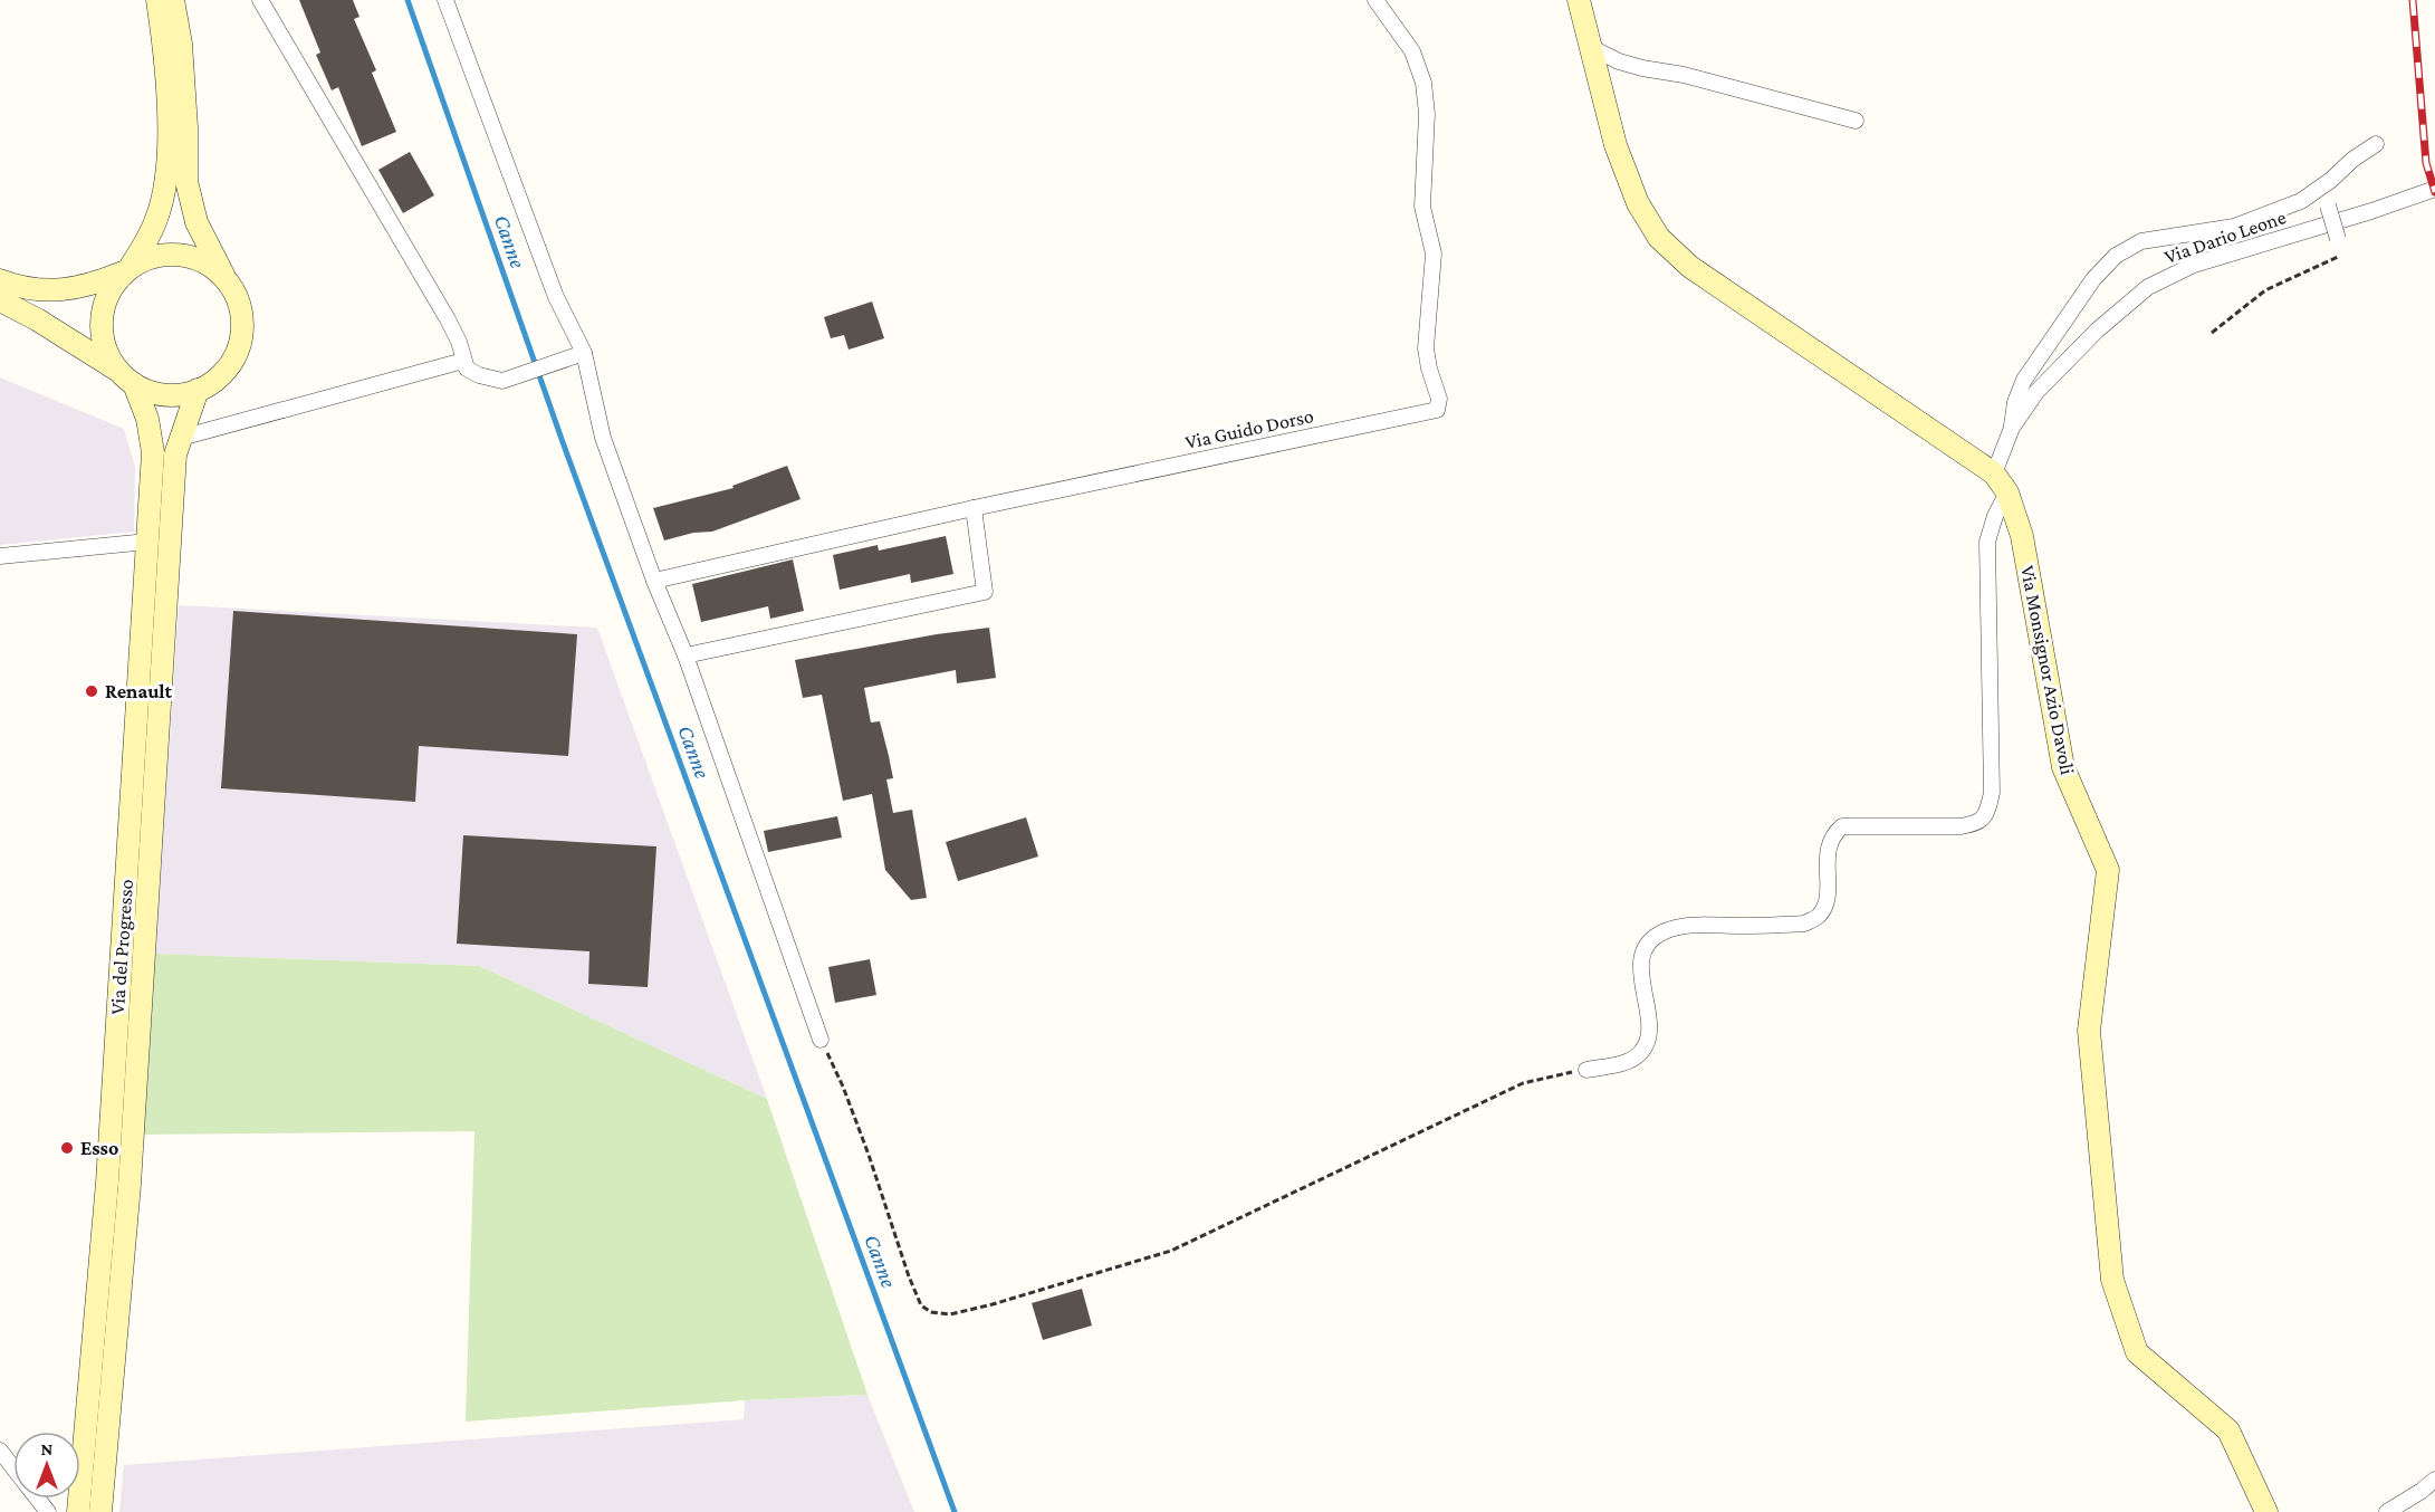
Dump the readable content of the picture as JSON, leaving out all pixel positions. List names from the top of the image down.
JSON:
{
  "streets": {
    "street": [
      "Via Dario Leone",
      "Via Guido Dorso",
      "Via Monsignor Azio Davoli",
      "Via del Progresso"
    ]
  },
  "crossings": [
    ["Via Dario Leone", "Via Monsignor Azio Davoli"]
  ],
  "water": ["Canne"],
  "places": ["Renault", "Esso"],
  "north": "top"
}
